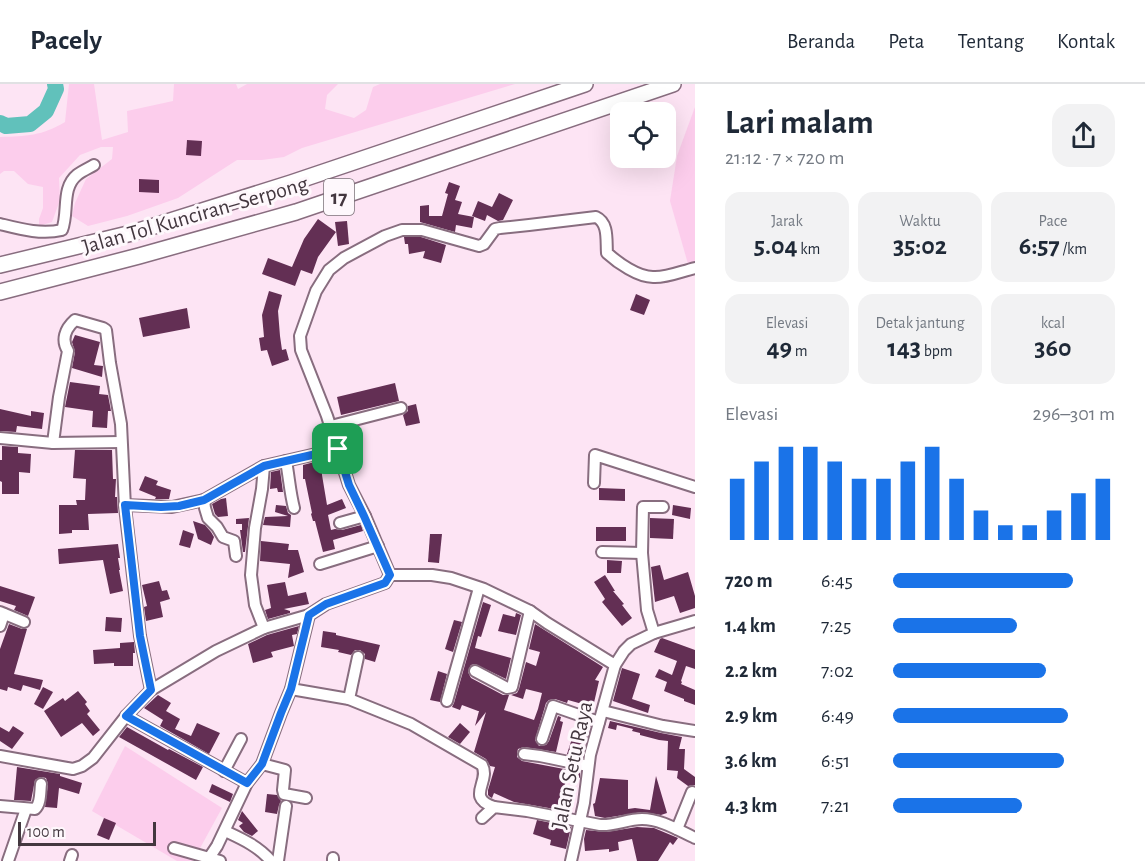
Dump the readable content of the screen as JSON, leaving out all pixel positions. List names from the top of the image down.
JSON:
{
  "streets": {
    "highway": ["17", "Jalan Tol Kunciran–Serpong"],
    "street": ["Jalan Setu Raya"]
  },
  "scale_bar": "100 m",
  "page": {
    "header": "Pacely",
    "nav": [
      "Beranda",
      "Peta",
      "Tentang",
      "Kontak"
    ],
    "heading": ["Lari malam", "21:12 · 7 × 720 m"],
    "stats": [
      ["Jarak", "5.04 km"],
      ["Waktu", "35:02"],
      ["Pace", "6:57 /km"],
      ["Elevasi", "49 m"],
      ["Detak jantung", "143 bpm"],
      ["kcal", "360"]
    ],
    "chart": ["Elevasi", "296–301 m"],
    "list": [
      {
        "name": "720 m",
        "note": "6:45"
      },
      {
        "name": "1.4 km",
        "note": "7:25"
      },
      {
        "name": "2.2 km",
        "note": "7:02"
      },
      {
        "name": "2.9 km",
        "note": "6:49"
      },
      {
        "name": "3.6 km",
        "note": "6:51"
      },
      {
        "name": "4.3 km",
        "note": "7:21"
      }
    ],
    "scale": "100 m"
  }
}
